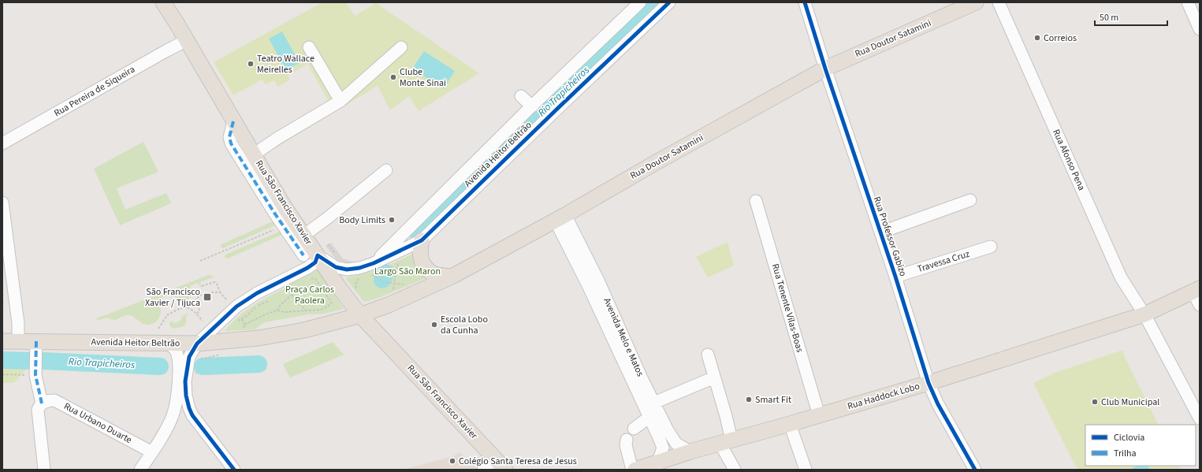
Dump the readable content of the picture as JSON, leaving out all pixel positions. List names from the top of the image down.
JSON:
{
  "streets": {
    "main road": [
      "Rua Doutor Satamini",
      "Avenida Heitor Beltrão",
      "Rua São Francisco Xavier",
      "Rua Haddock Lobo"
    ],
    "street": [
      "Rua Pereira de Siqueira",
      "Rua Afonso Pena",
      "Rua Professor Gabizo",
      "Travessa Cruz",
      "Rua Tenente Vilas-Boas",
      "Avenida Melo e Matos",
      "Rua Urbano Duarte"
    ]
  },
  "crossings": [
    ["Rua Doutor Satamini", "Avenida Heitor Beltrão"],
    ["Rua Doutor Satamini", "Rua São Francisco Xavier"],
    ["Rua Doutor Satamini", "Rua Professor Gabizo"],
    ["Rua Doutor Satamini", "Avenida Melo e Matos"],
    ["Rua Pereira de Siqueira", "Rua São Francisco Xavier"],
    ["Avenida Heitor Beltrão", "Rua São Francisco Xavier"],
    ["Rua Afonso Pena", "Rua Haddock Lobo"],
    ["Rua Professor Gabizo", "Travessa Cruz"],
    ["Rua Professor Gabizo", "Rua Haddock Lobo"],
    ["Rua Tenente Vilas-Boas", "Rua Haddock Lobo"],
    ["Avenida Melo e Matos", "Rua Haddock Lobo"]
  ],
  "water": ["Rio Trapicheiros"],
  "parks": ["Largo São Maron", "Praça Carlos Paolera"],
  "places": {
    "other": [
      "Correios",
      "Teatro Wallace Meirelles",
      "Clube Monte Sinai",
      "Body Limits",
      "Escola Lobo da Cunha",
      "Smart Fit",
      "Club Municipal",
      "Colégio Santa Teresa de Jesus"
    ],
    "transit": ["São Francisco Xavier / Tijuca"]
  },
  "legend": ["Ciclovia", "Trilha"],
  "scale_bar": "50 m"
}
